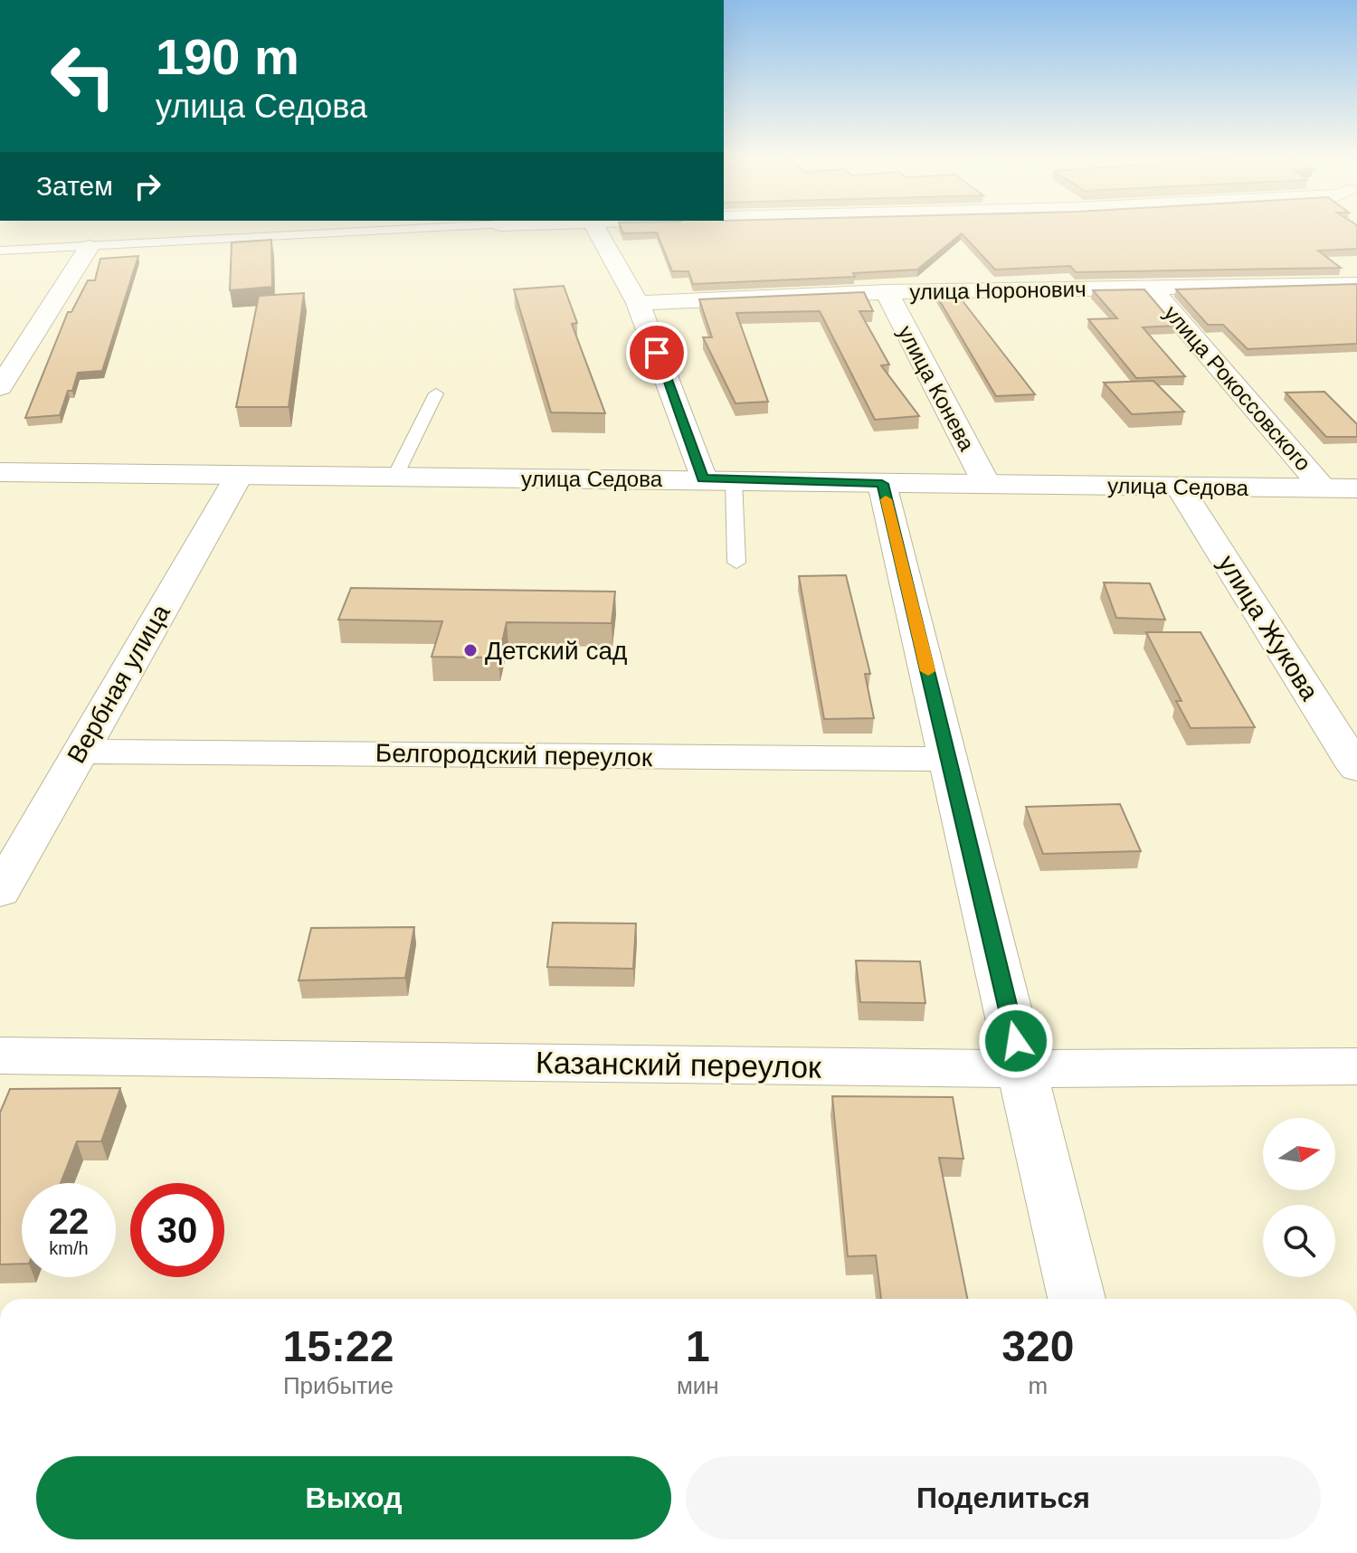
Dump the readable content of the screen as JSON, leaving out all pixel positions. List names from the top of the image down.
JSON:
{
  "streets": {
    "street": [
      "улица Норонович",
      "улица Конева",
      "улица Рокоссовского",
      "улица Седова",
      "улица Жукова",
      "Вербная улица",
      "Белгородский переулок",
      "Казанский переулок"
    ]
  },
  "crossings": [
    ["улица Норонович", "улица Конева"],
    ["улица Норонович", "улица Рокоссовского"],
    ["улица Конева", "улица Седова"],
    ["улица Рокоссовского", "улица Седова"],
    ["улица Седова", "улица Жукова"],
    ["улица Седова", "Вербная улица"],
    ["Вербная улица", "Белгородский переулок"]
  ],
  "places": ["Детский сад"],
  "north": "right",
  "page": {
    "turn": ["190 m", "улица Седова"],
    "then": "Затем",
    "speed": "22 km/h",
    "limit": "30",
    "eta": [
      "15:22",
      "Прибытие",
      "1",
      "мин",
      "320",
      "m"
    ],
    "buttons": ["Выход", "Поделиться"]
  }
}
